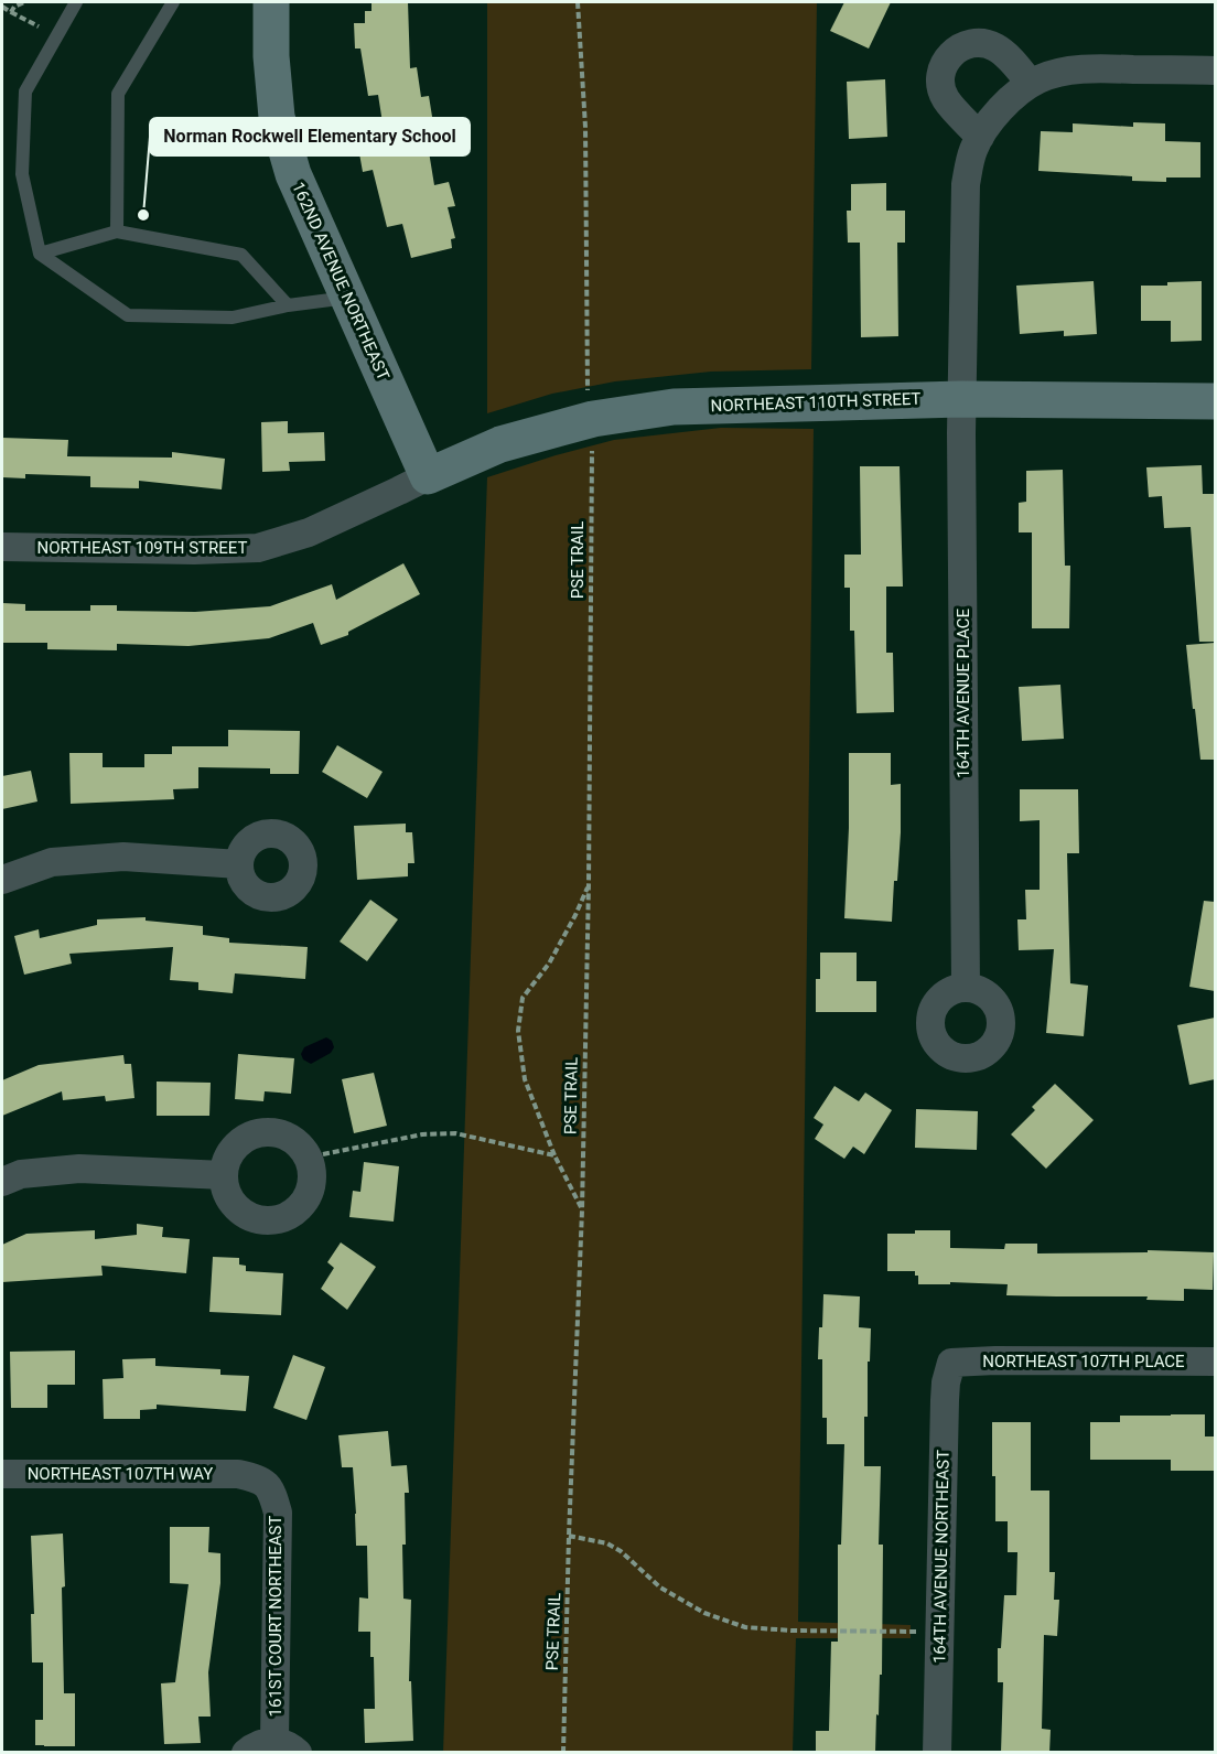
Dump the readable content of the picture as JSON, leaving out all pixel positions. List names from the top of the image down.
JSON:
{
  "streets": {
    "street": [
      "162ND AVENUE NORTHEAST",
      "NORTHEAST 110TH STREET",
      "NORTHEAST 109TH STREET",
      "164TH AVENUE PLACE",
      "NORTHEAST 107TH PLACE",
      "NORTHEAST 107TH WAY",
      "164TH AVENUE NORTHEAST",
      "161ST COURT NORTHEAST"
    ],
    "path": ["PSE TRAIL"]
  },
  "crossings": [
    ["162ND AVENUE NORTHEAST", "NORTHEAST 110TH STREET"],
    ["162ND AVENUE NORTHEAST", "NORTHEAST 109TH STREET"],
    ["NORTHEAST 110TH STREET", "NORTHEAST 109TH STREET"],
    ["NORTHEAST 110TH STREET", "164TH AVENUE PLACE"],
    ["NORTHEAST 107TH PLACE", "164TH AVENUE NORTHEAST"],
    ["NORTHEAST 107TH WAY", "161ST COURT NORTHEAST"]
  ],
  "places": ["Norman Rockwell Elementary School"]
}
